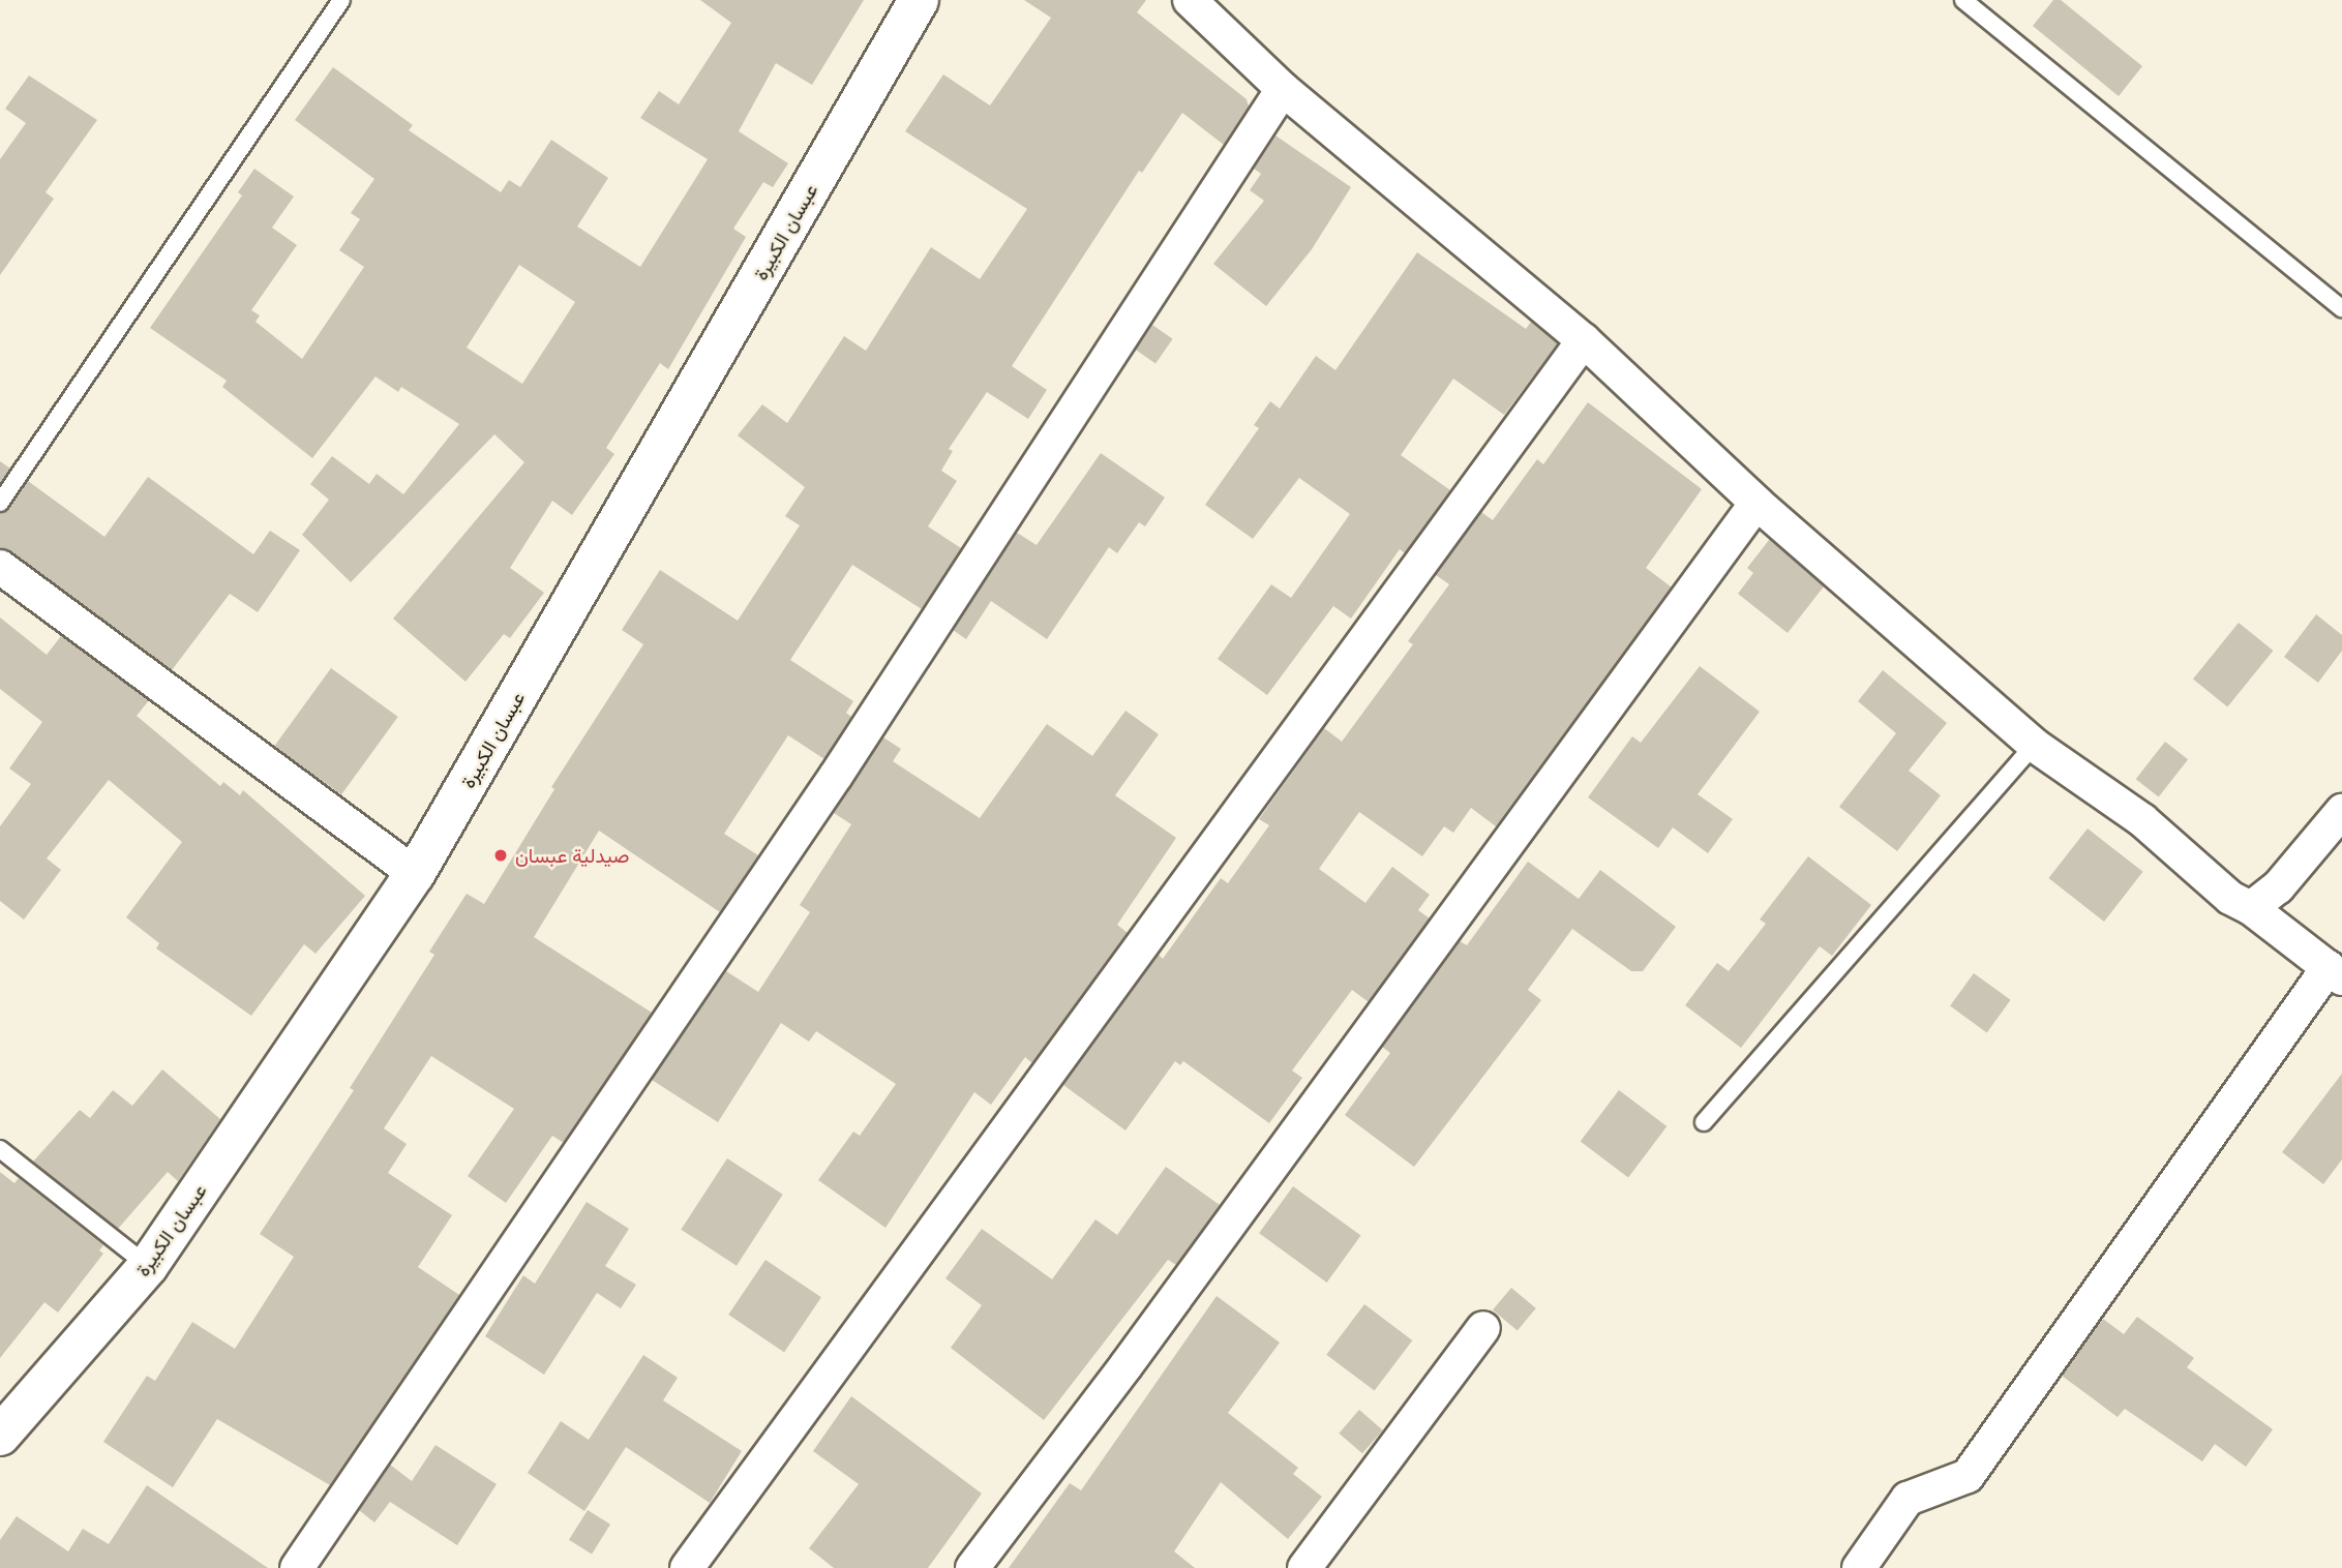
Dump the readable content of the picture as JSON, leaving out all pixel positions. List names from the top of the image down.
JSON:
{
  "streets": {
    "main road": ["عبسان الكبيرة"]
  },
  "places": ["صيدلية عبسان"]
}
